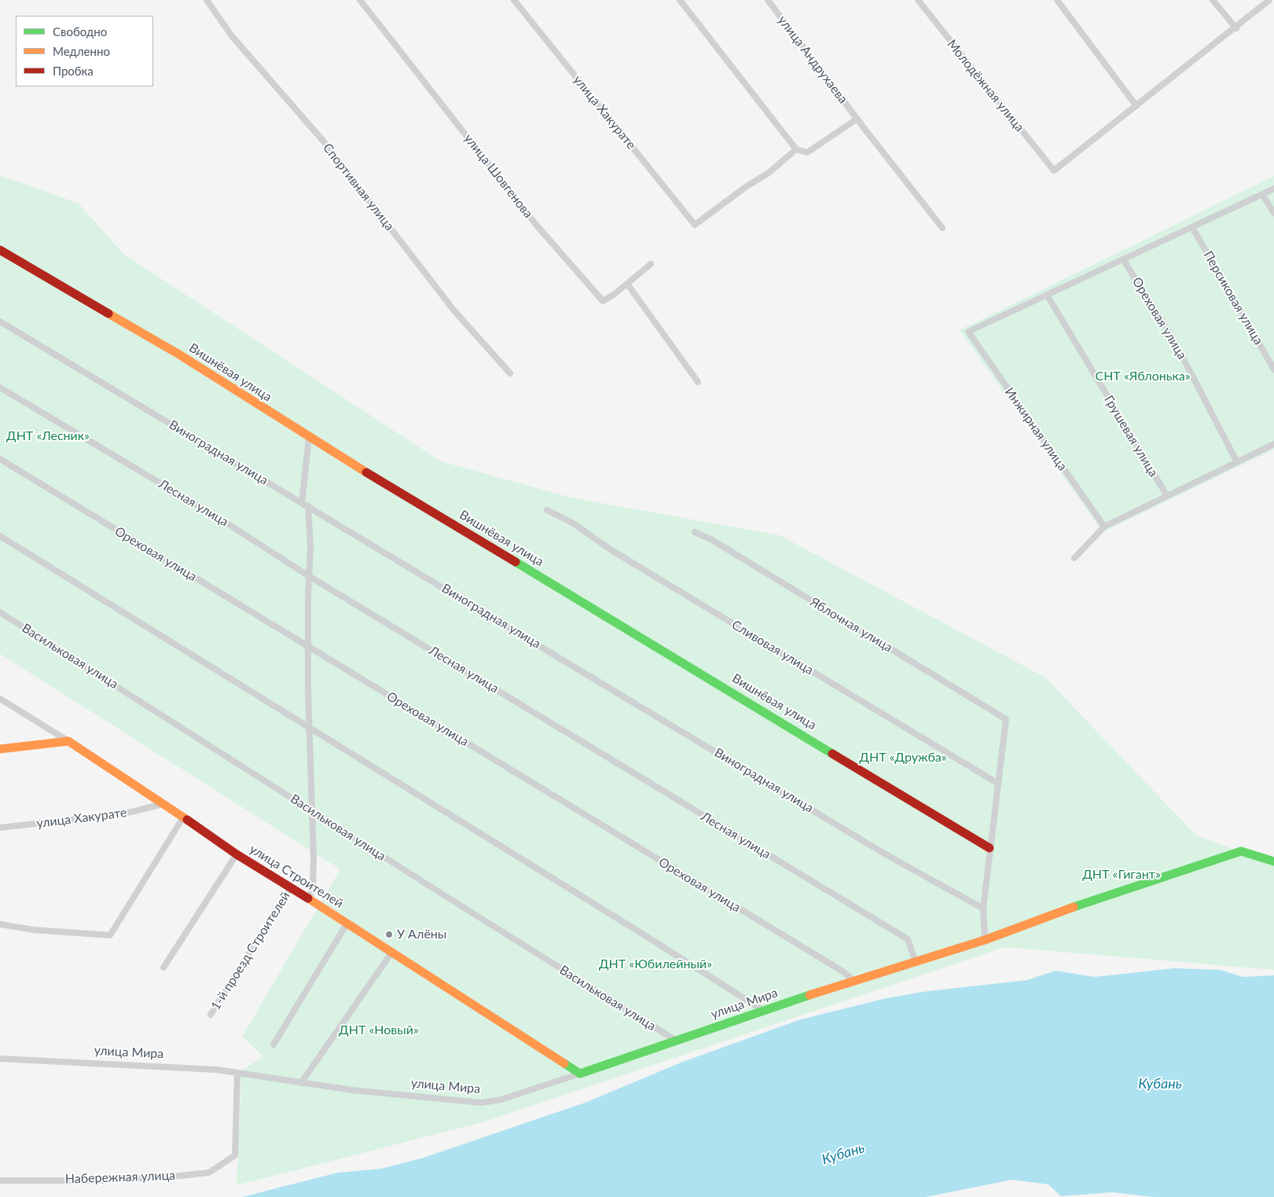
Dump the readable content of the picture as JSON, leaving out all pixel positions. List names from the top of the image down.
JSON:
{
  "streets": {
    "street": [
      "улица Андрухаева",
      "Молодёжная улица",
      "улица Хакурате",
      "улица Шовгенова",
      "Спортивная улица",
      "Персиковая улица",
      "Ореховая улица",
      "Вишнёвая улица",
      "Инжирная улица",
      "Грушевая улица",
      "Виноградная улица",
      "Лесная улица",
      "Яблочная улица",
      "Сливовая улица",
      "Васильковая улица",
      "улица Строителей",
      "1-й проезд Строителей",
      "улица Мира",
      "Набережная улица"
    ]
  },
  "crossings": [
    ["улица Хакурате", "улица Строителей"],
    ["Ореховая улица", "улица Мира"],
    ["Инжирная улица", "Грушевая улица"],
    ["Лесная улица", "улица Мира"],
    ["Яблочная улица", "Сливовая улица"],
    ["Васильковая улица", "улица Мира"],
    ["улица Строителей", "1-й проезд Строителей"],
    ["улица Строителей", "улица Мира"],
    ["улица Мира", "Набережная улица"]
  ],
  "water": ["Кубань"],
  "parks": [
    "СНТ «Яблонька»",
    "ДНТ «Лесник»",
    "ДНТ «Дружба»",
    "ДНТ «Гигант»",
    "ДНТ «Юбилейный»",
    "ДНТ «Новый»"
  ],
  "places": ["У Алёны"],
  "legend": ["Свободно", "Медленно", "Пробка"]
}
